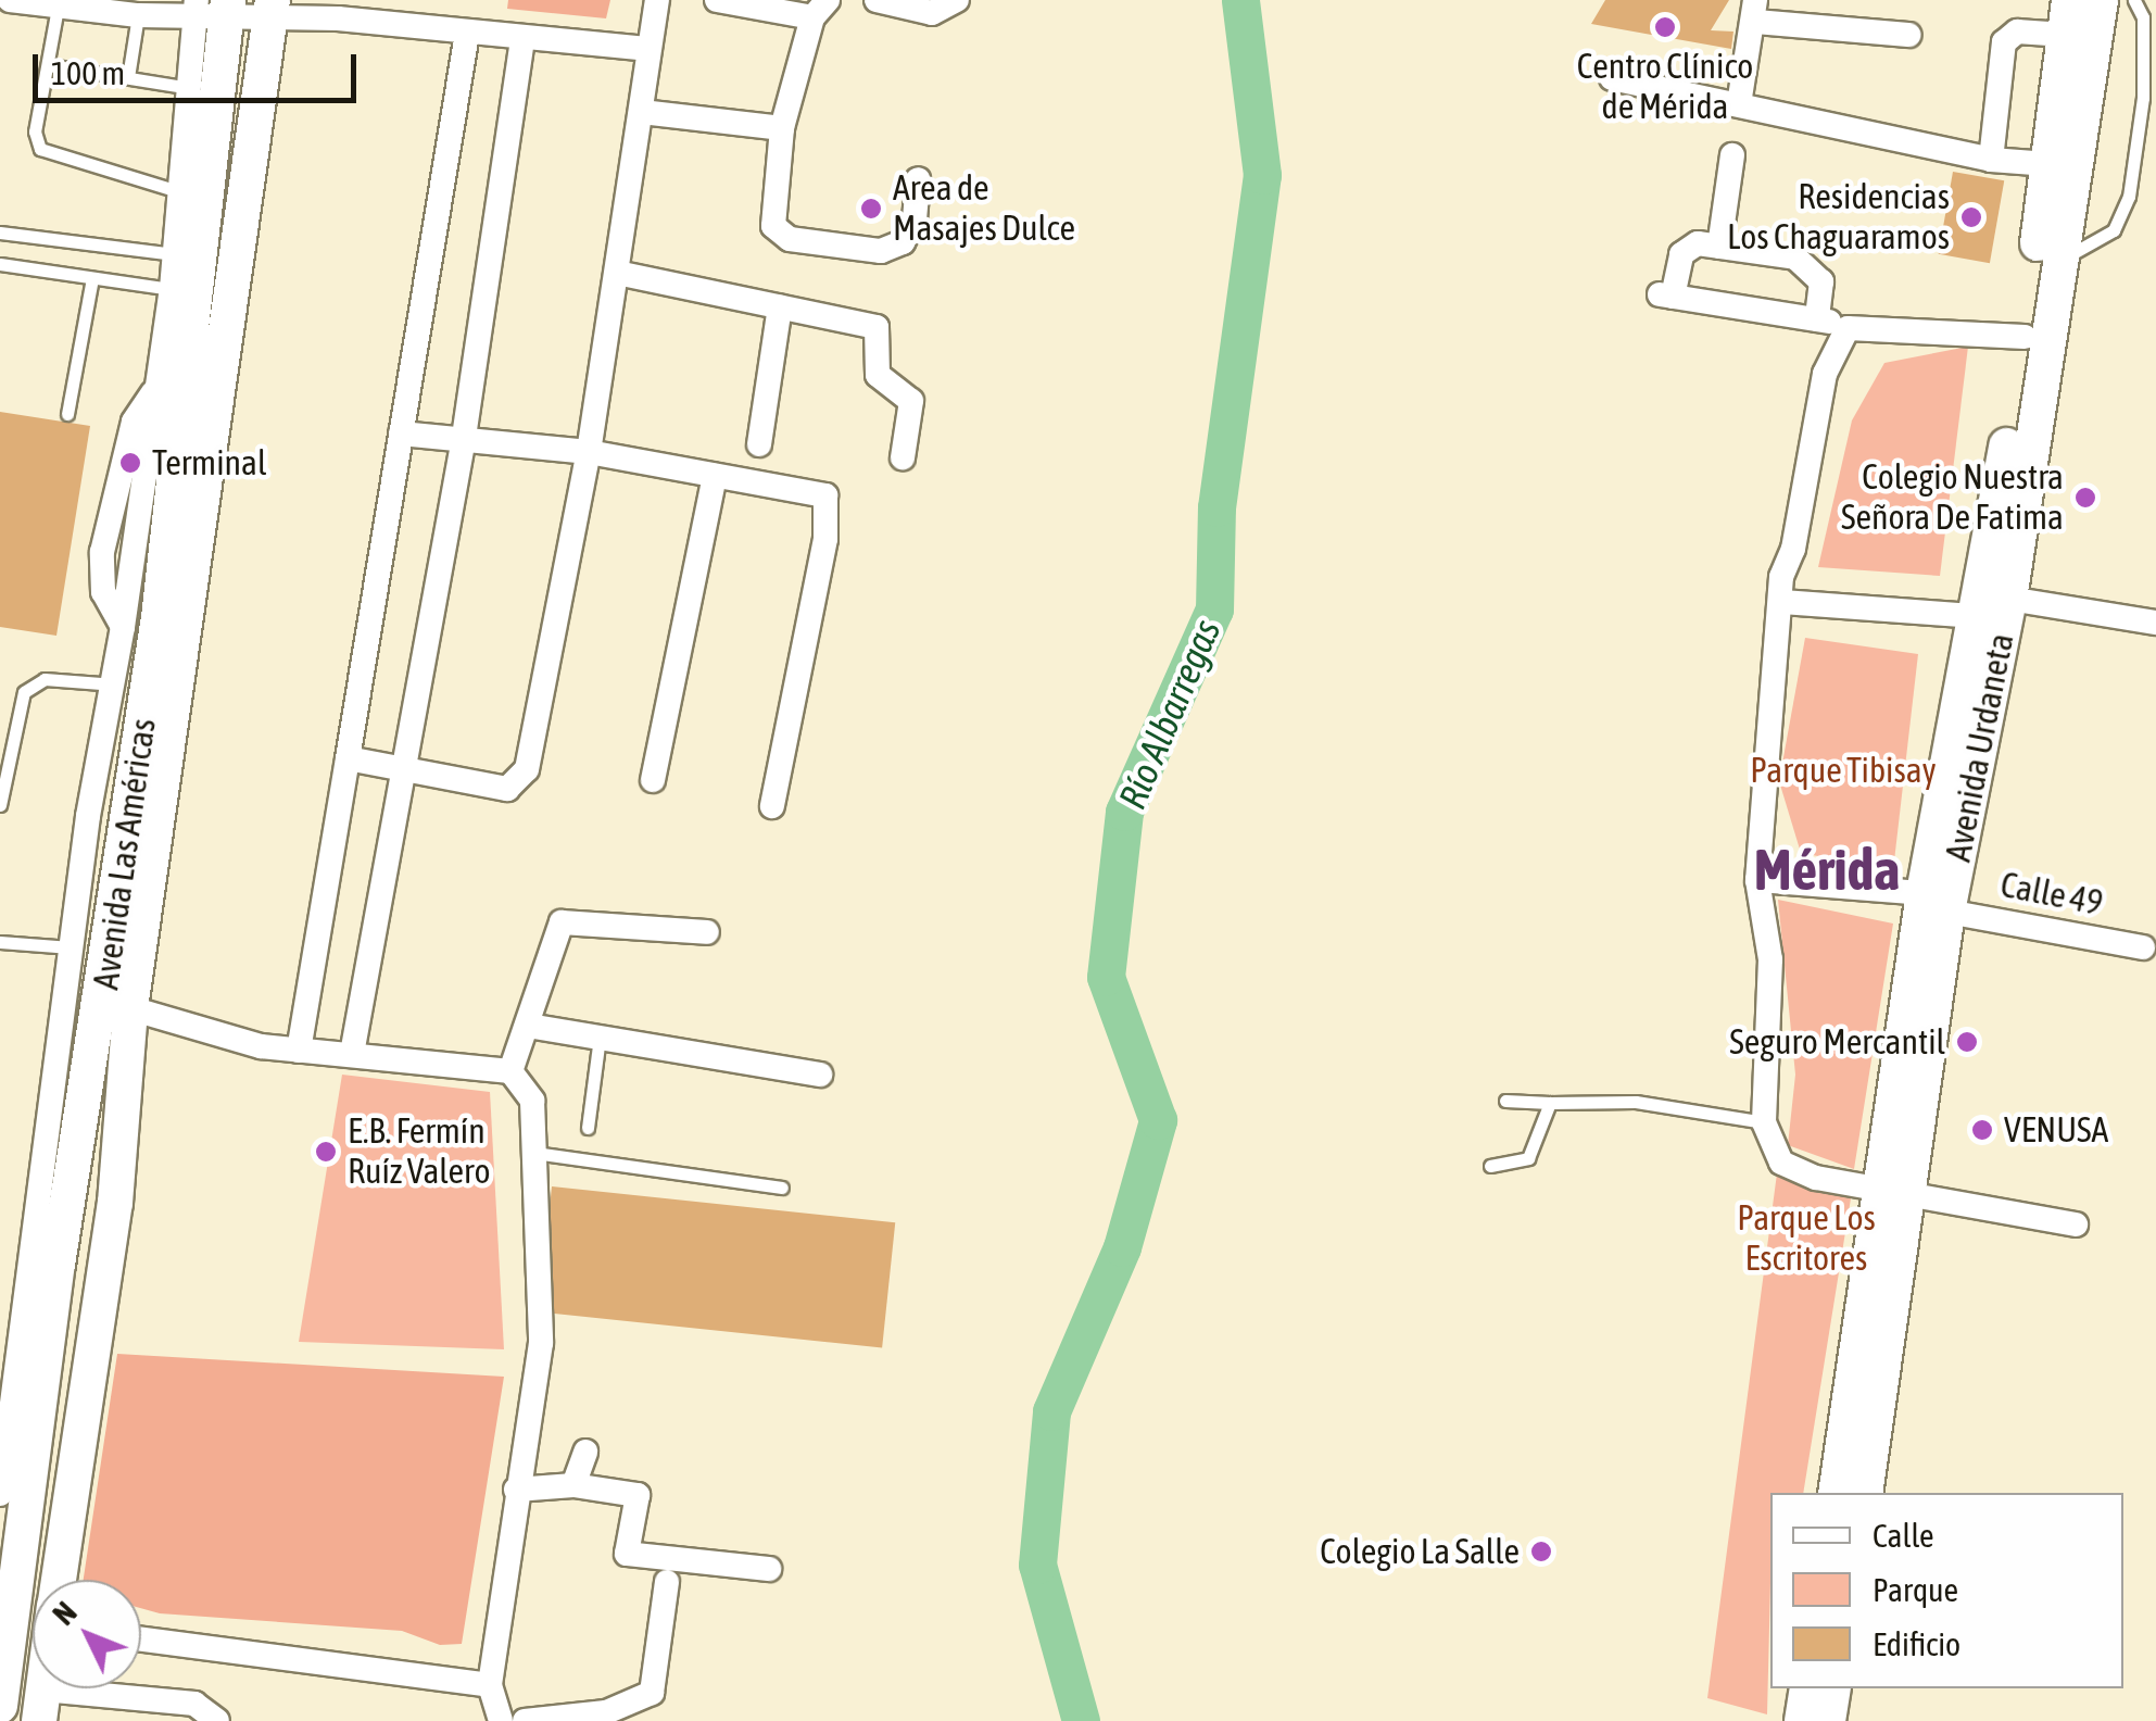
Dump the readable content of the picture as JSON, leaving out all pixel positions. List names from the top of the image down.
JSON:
{
  "streets": {
    "street": ["Avenida Urdaneta", "Avenida Las Américas", "Calle 49"]
  },
  "crossings": [
    ["Avenida Urdaneta", "Calle 49"]
  ],
  "districts": ["Mérida"],
  "water": ["Río Albarregas"],
  "parks": ["Parque Tibisay", "Parque Los Escritores"],
  "places": [
    "Centro Clínico de Mérida",
    "Area de Masajes Dulce",
    "Residencias Los Chaguaramos",
    "Terminal",
    "Colegio Nuestra Señora De Fatima",
    "Seguro Mercantil",
    "VENUSA",
    "E.B. Fermín Ruíz Valero",
    "Colegio La Salle"
  ],
  "legend": ["Calle", "Parque", "Edificio"],
  "scale_bar": "100 m",
  "north": "top left"
}
